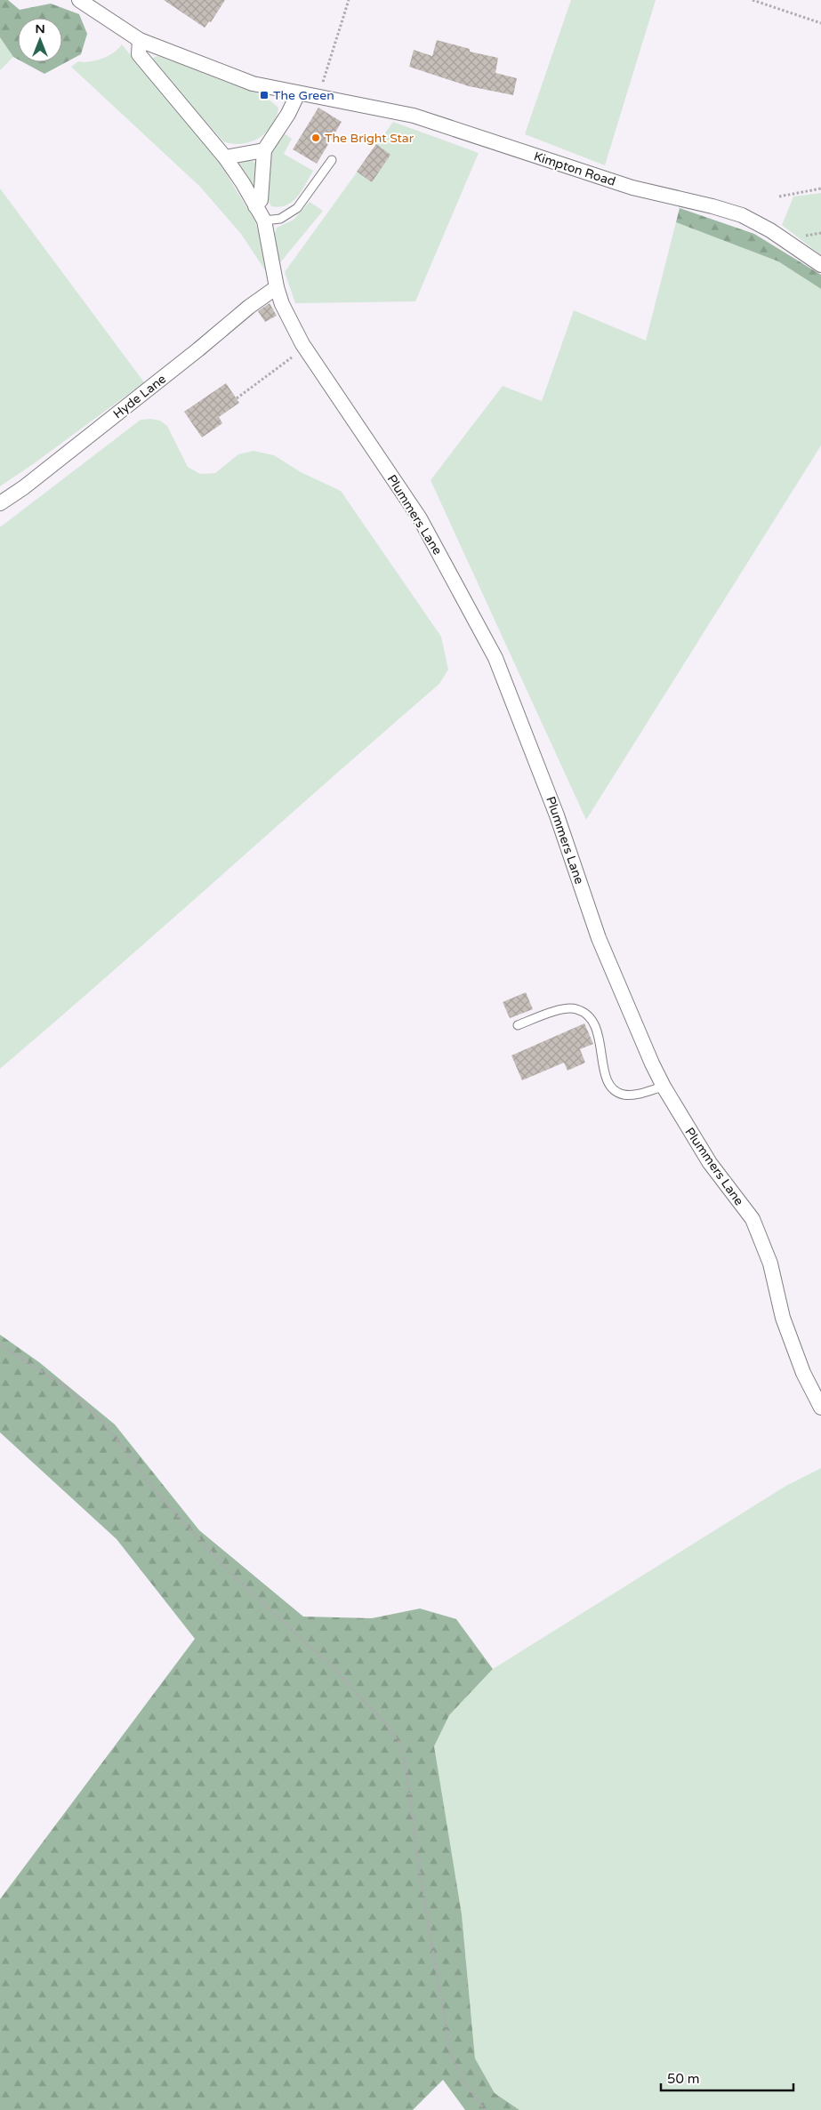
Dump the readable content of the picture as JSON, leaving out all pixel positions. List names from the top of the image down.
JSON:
{
  "streets": {
    "street": ["Kimpton Road", "Hyde Lane", "Plummers Lane"]
  },
  "crossings": [
    ["Hyde Lane", "Plummers Lane"]
  ],
  "places": {
    "transit": ["The Green"],
    "other": ["The Bright Star"]
  },
  "scale_bar": "50 m",
  "north": "top"
}
